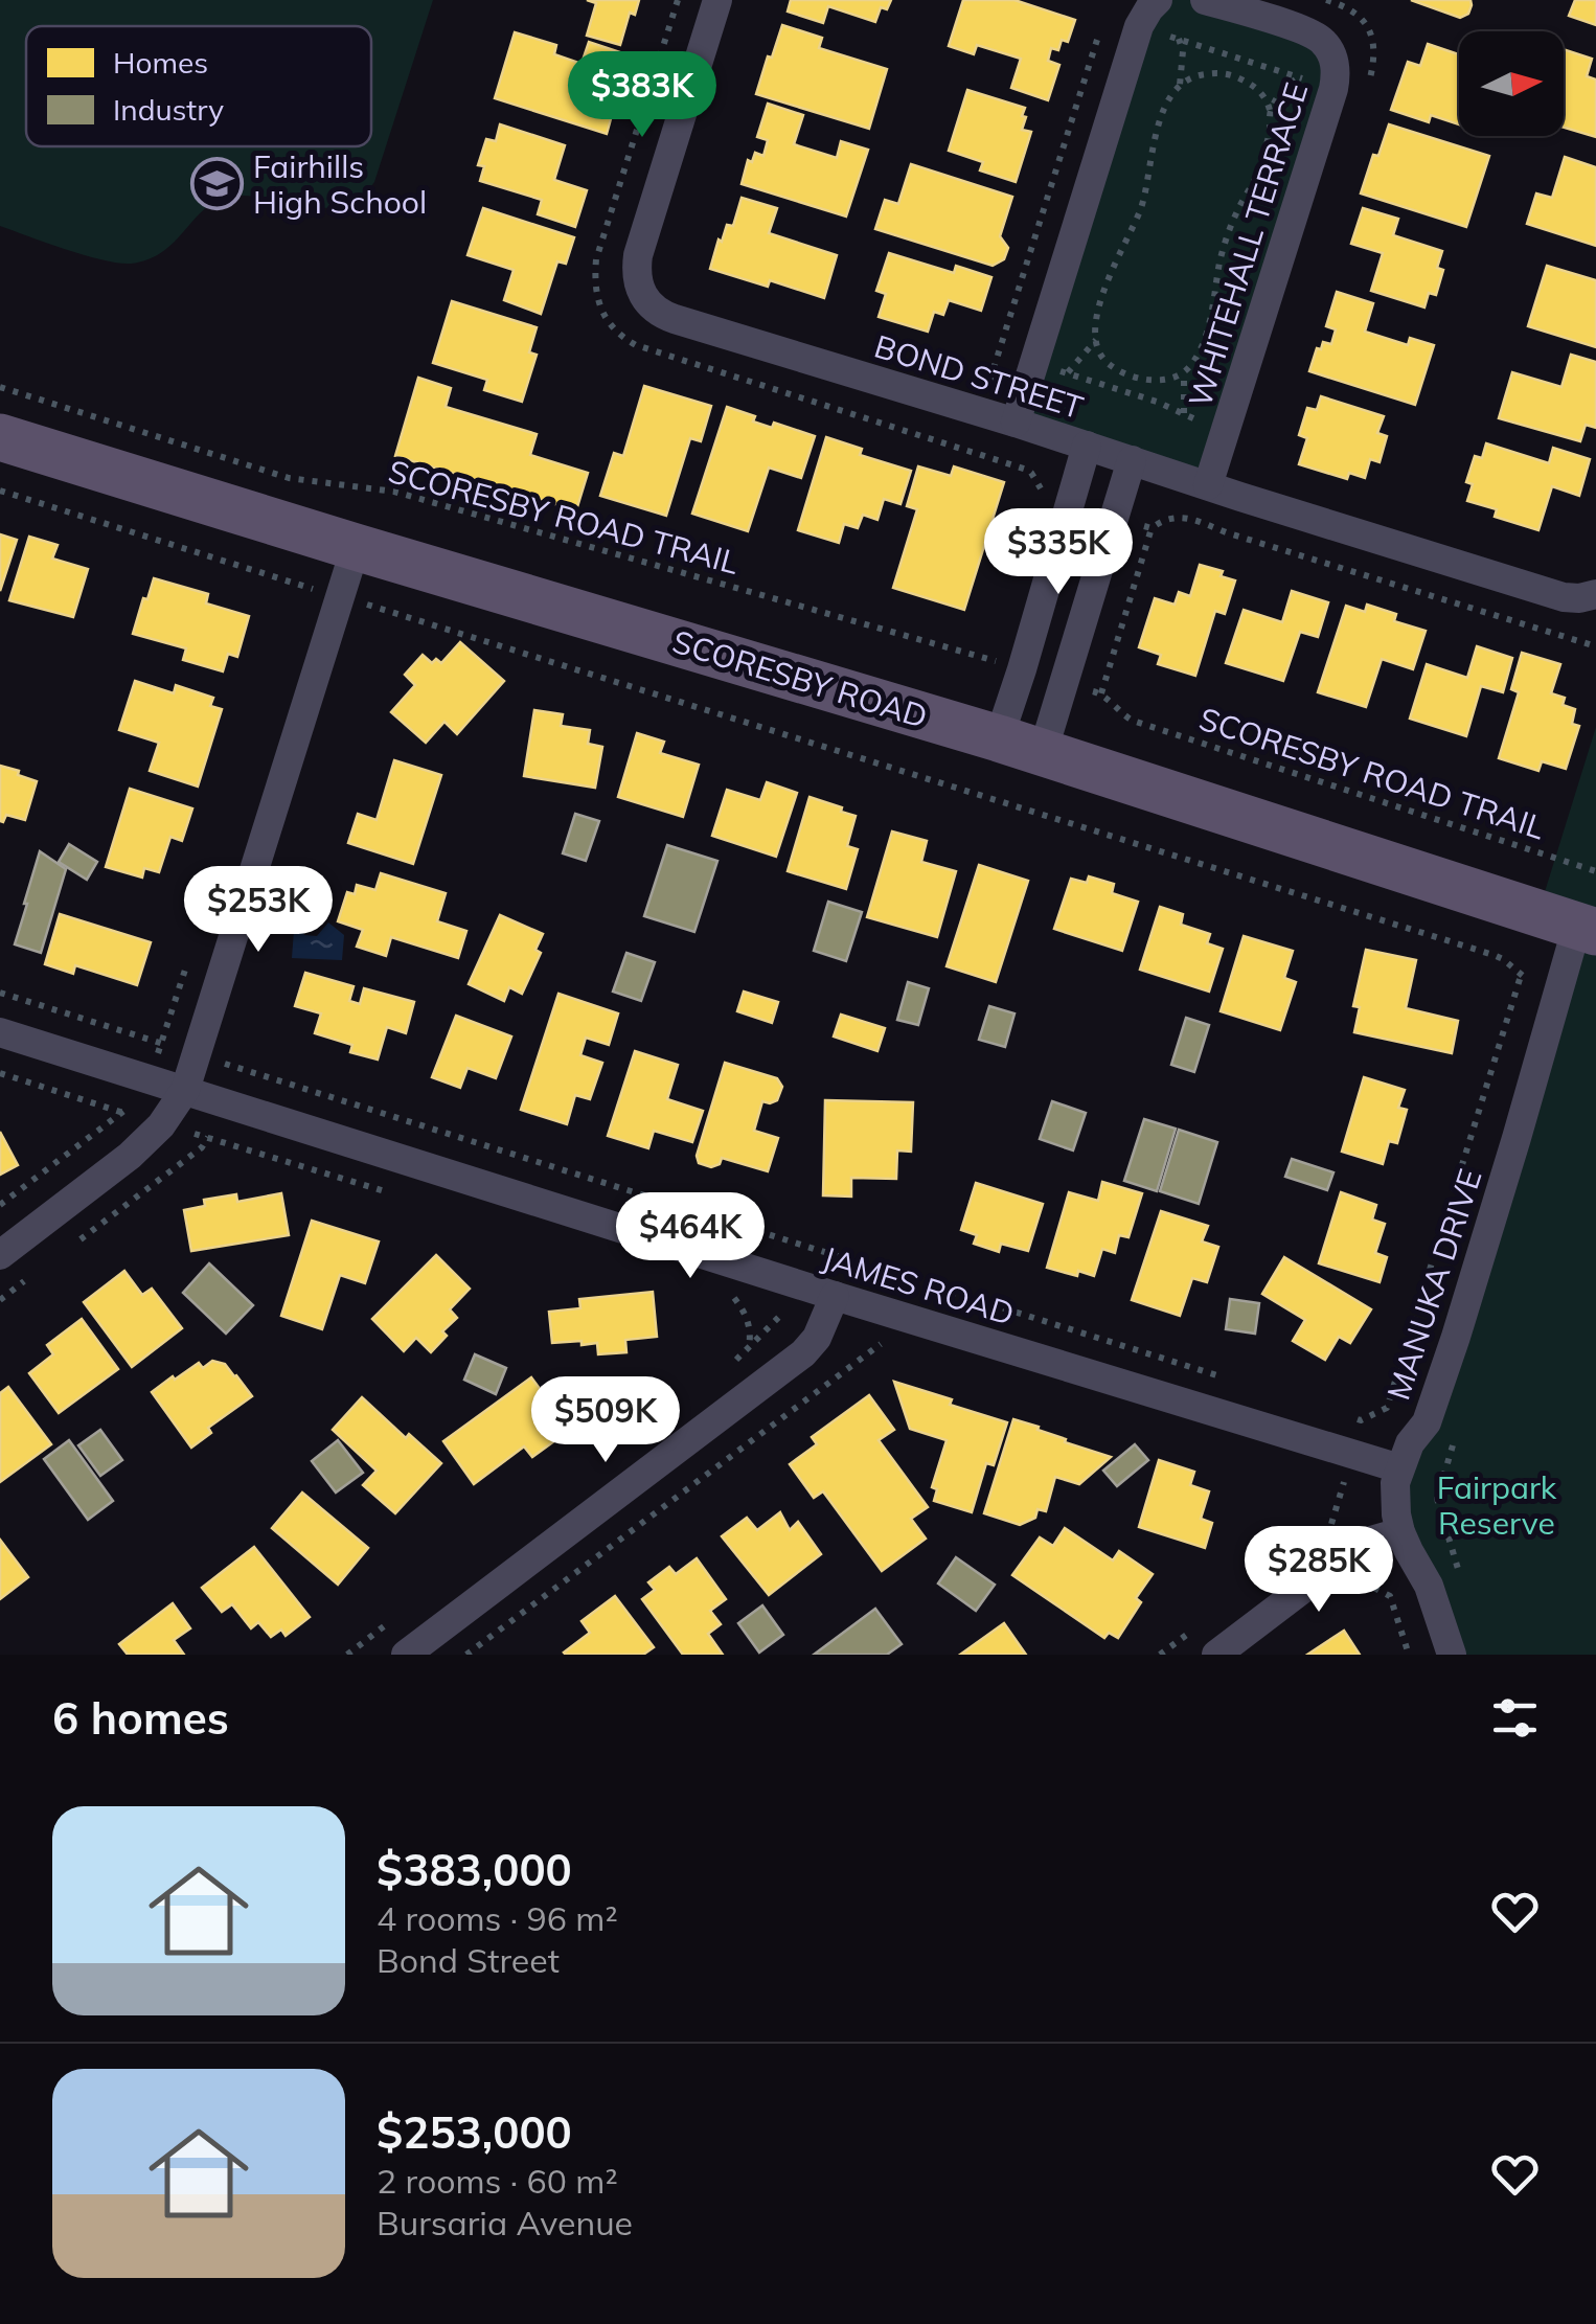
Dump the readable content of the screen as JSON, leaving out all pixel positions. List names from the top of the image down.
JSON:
{
  "streets": {
    "main road": ["SCORESBY ROAD"],
    "street": [
      "WHITEHALL TERRACE",
      "BOND STREET",
      "MANUKA DRIVE",
      "JAMES ROAD"
    ],
    "path": ["SCORESBY ROAD TRAIL"]
  },
  "crossings": [
    ["WHITEHALL TERRACE", "BOND STREET"],
    ["SCORESBY ROAD", "MANUKA DRIVE"],
    ["MANUKA DRIVE", "JAMES ROAD"]
  ],
  "parks": ["Fairpark Reserve"],
  "places": {
    "school or university": ["Fairhills High School"]
  },
  "legend": ["Homes", "Industry"],
  "north": "right",
  "page": {
    "price": [
      "$383K",
      "$335K",
      "$253K",
      "$464K",
      "$509K",
      "$285K"
    ],
    "heading": "6 homes",
    "list": [
      {
        "name": "$383,000",
        "note": "4 rooms · 96 m² · Bond Street"
      },
      {
        "name": "$253,000",
        "note": "2 rooms · 60 m² · Bursaria Avenue"
      }
    ]
  }
}
